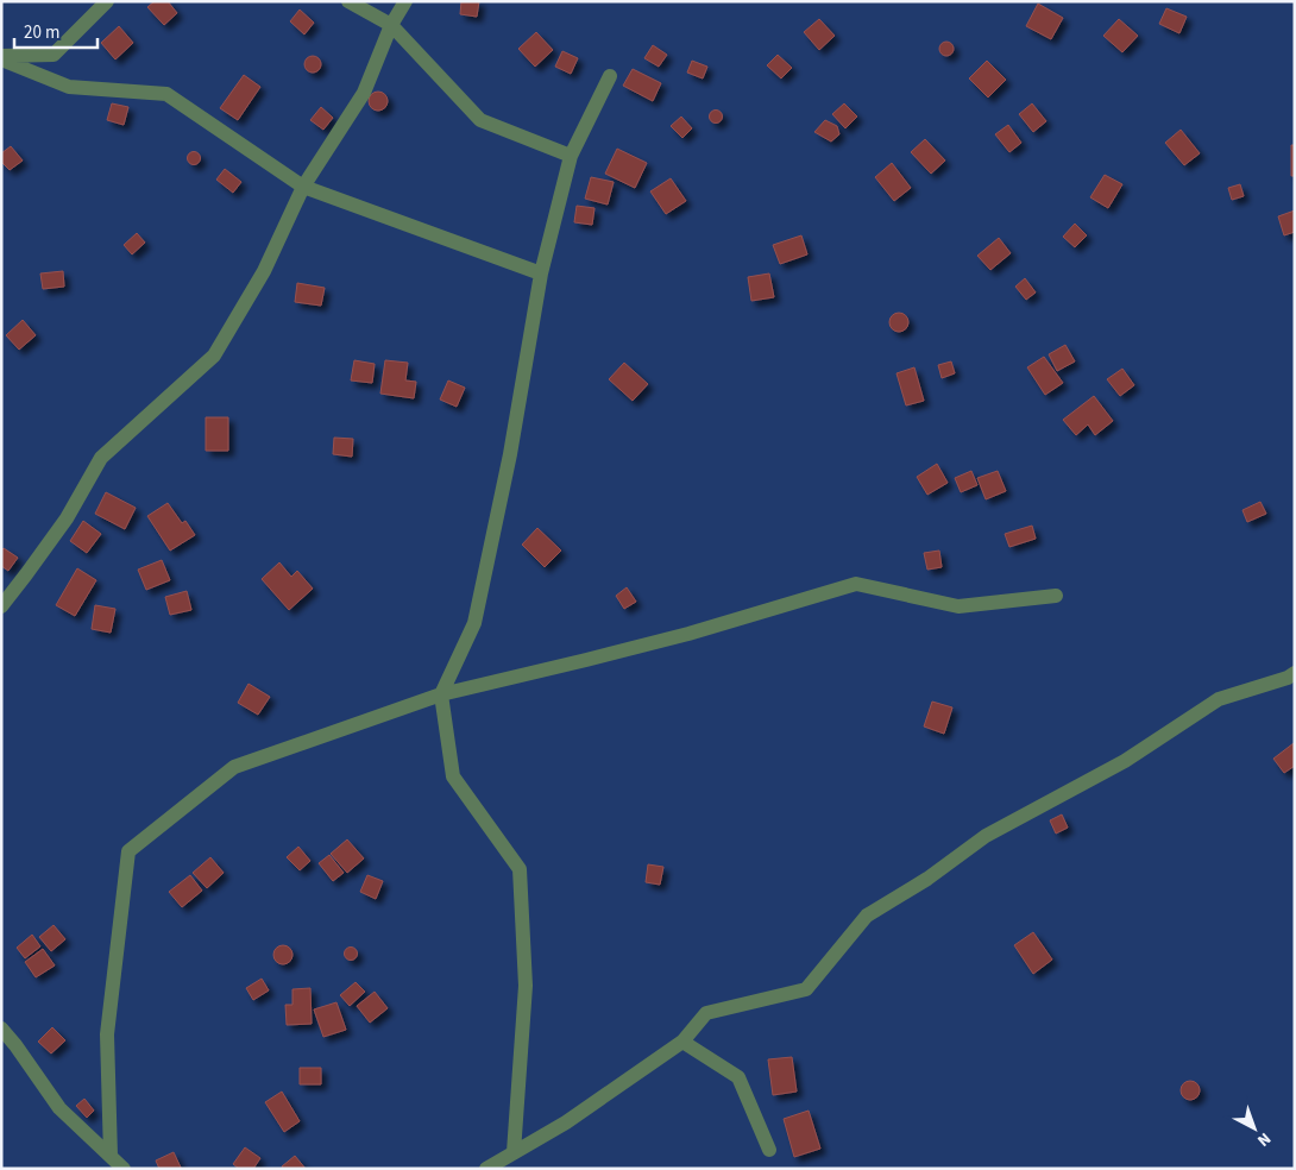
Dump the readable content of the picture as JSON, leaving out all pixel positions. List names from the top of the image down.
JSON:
{
  "scale_bar": "20 m",
  "north": "bottom right"
}
